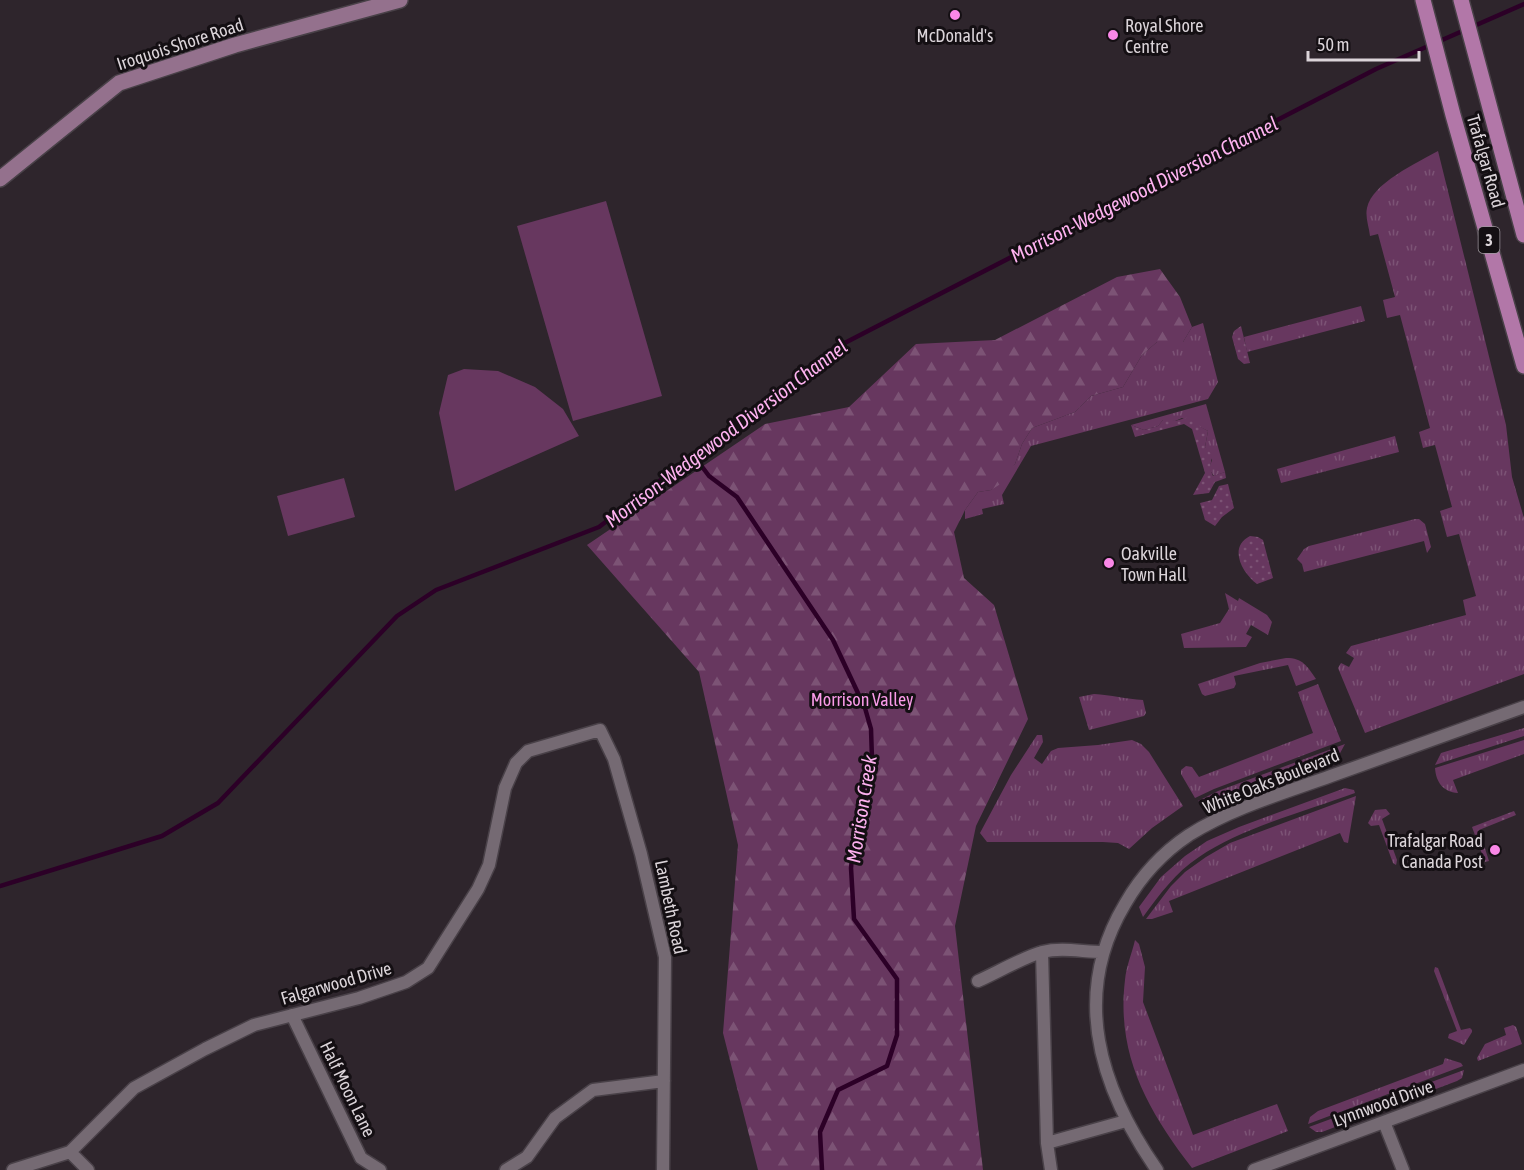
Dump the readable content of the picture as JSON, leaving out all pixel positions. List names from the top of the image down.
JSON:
{
  "streets": {
    "main road": ["Iroquois Shore Road", "Trafalgar Road", "3"],
    "street": [
      "White Oaks Boulevard",
      "Lambeth Road",
      "Falgarwood Drive",
      "Half Moon Lane",
      "Lynnwood Drive"
    ]
  },
  "crossings": [
    ["Lambeth Road", "Falgarwood Drive"],
    ["Falgarwood Drive", "Half Moon Lane"]
  ],
  "water": ["Morrison-Wedgewood Diversion Channel", "Morrison Creek"],
  "parks": ["Morrison Valley"],
  "places": [
    "McDonald's",
    "Royal Shore Centre",
    "Oakville Town Hall",
    "Trafalgar Road Canada Post"
  ],
  "scale_bar": "50 m"
}
